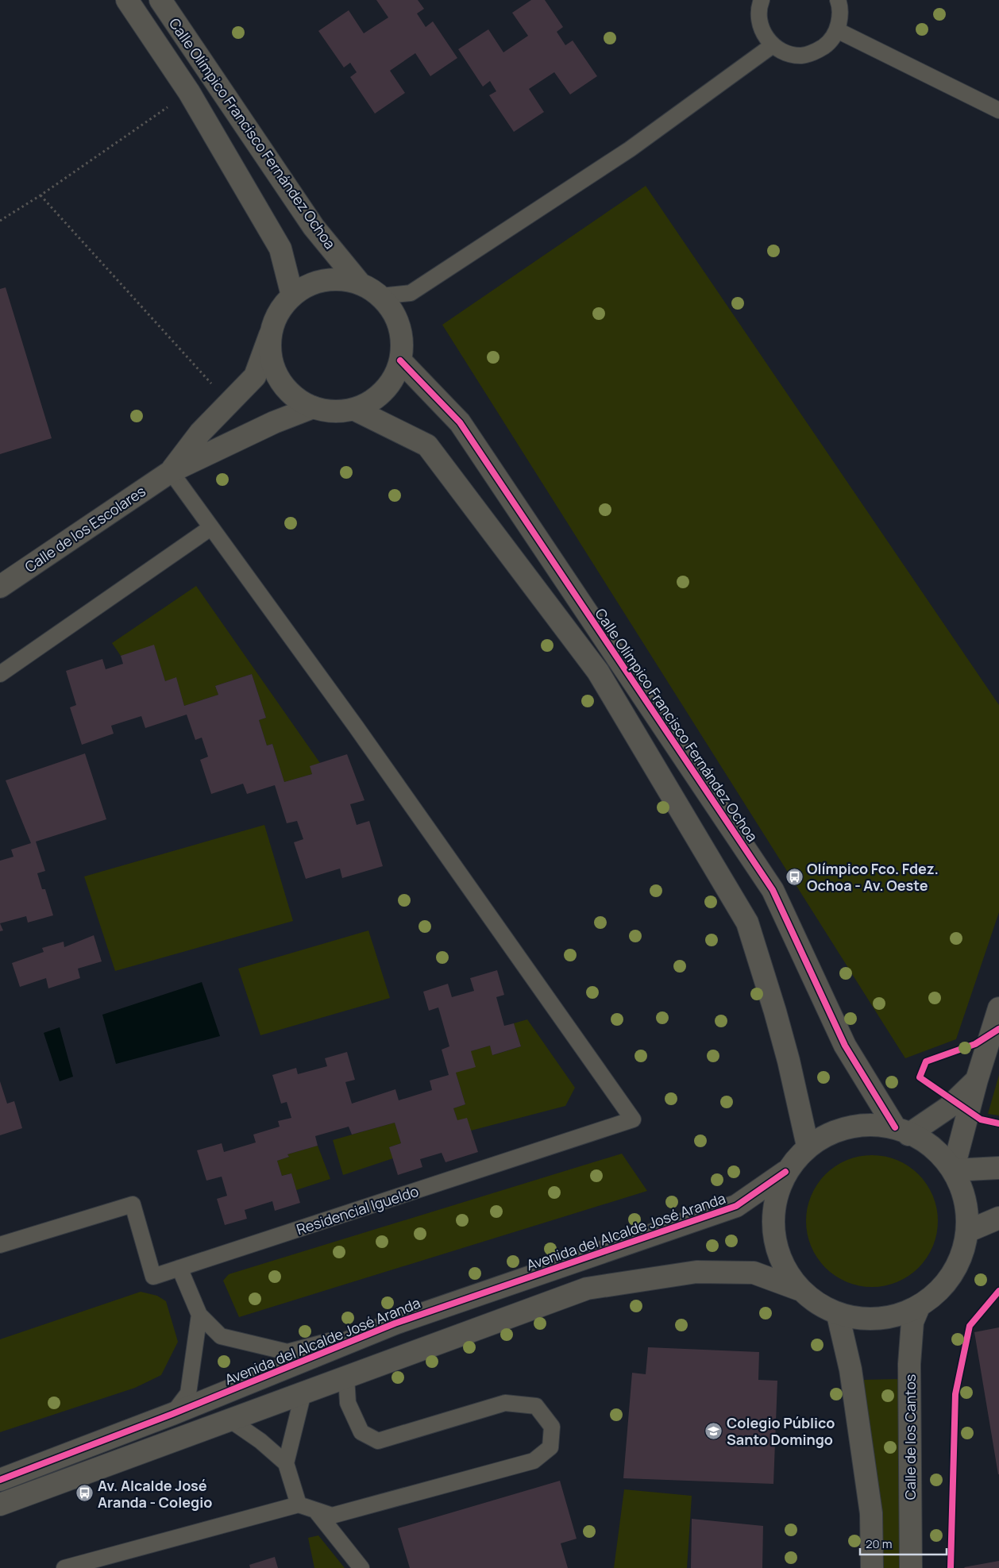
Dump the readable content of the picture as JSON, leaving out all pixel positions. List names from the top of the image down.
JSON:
{
  "streets": {
    "street": [
      "Calle Olímpico Francisco Fernández Ochoa",
      "Calle de los Escolares",
      "Avenida del Alcalde José Aranda",
      "Calle de los Cantos"
    ],
    "lane": ["Residencial Igueldo"]
  },
  "crossings": [
    ["Calle Olímpico Francisco Fernández Ochoa", "Calle de los Escolares"]
  ],
  "places": {
    "bus stop": ["Olímpico Fco. Fdez. Ochoa - Av. Oeste", "Av. Alcalde José Aranda - Colegio"],
    "school or university": ["Colegio Público Santo Domingo"]
  },
  "scale_bar": "20 m"
}
